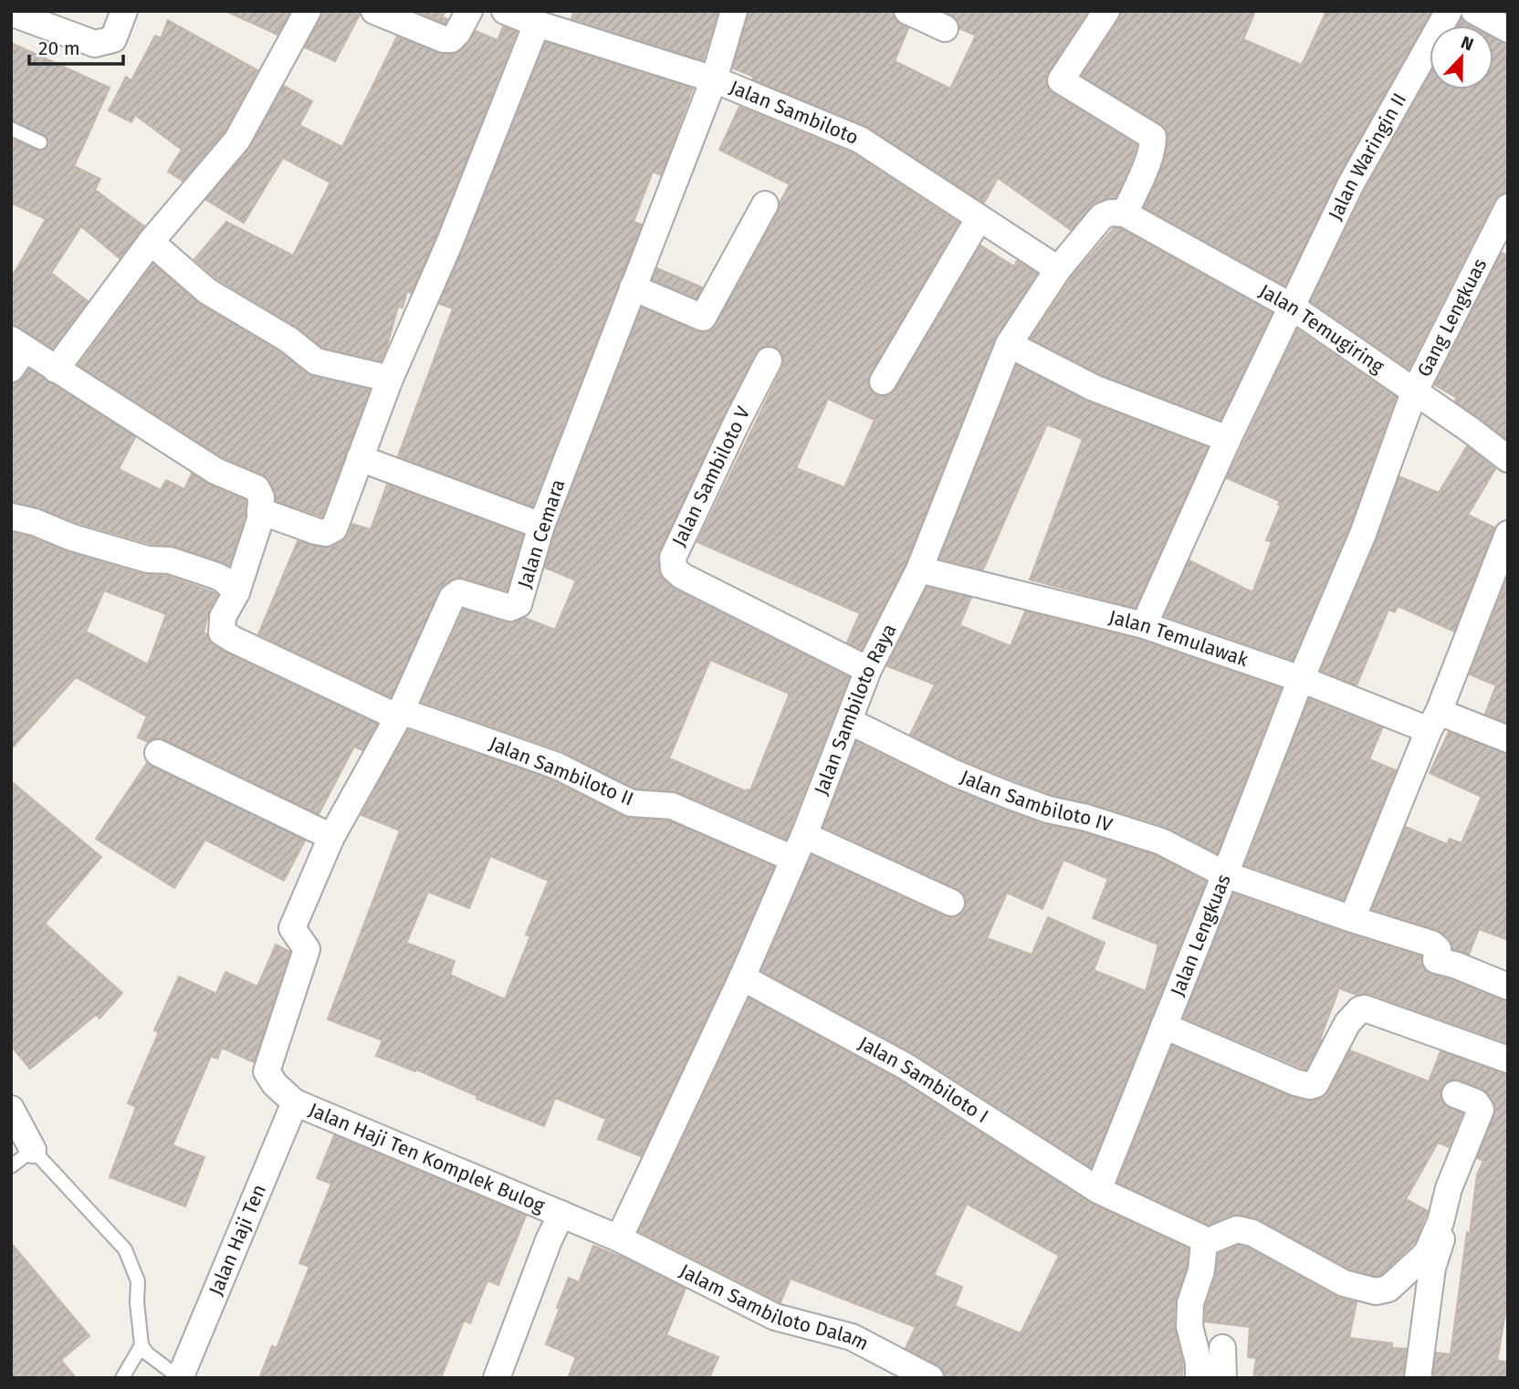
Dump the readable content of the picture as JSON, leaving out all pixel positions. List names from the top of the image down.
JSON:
{
  "streets": {
    "street": [
      "Jalan Sambiloto",
      "Jalan Waringin II",
      "Gang Lengkuas",
      "Jalan Temugiring",
      "Jalan Sambiloto V",
      "Jalan Cemara",
      "Jalan Temulawak",
      "Jalan Sambiloto Raya",
      "Jalan Sambiloto II",
      "Jalan Sambiloto IV",
      "Jalan Lengkuas",
      "Jalan Sambiloto I",
      "Jalan Haji Ten Komplek Bulog",
      "Jalan Haji Ten",
      "Jalam Sambiloto Dalam"
    ]
  },
  "crossings": [
    ["Jalan Sambiloto", "Jalan Cemara"],
    ["Jalan Sambiloto", "Jalan Sambiloto Raya"],
    ["Jalan Waringin II", "Jalan Temugiring"],
    ["Jalan Waringin II", "Jalan Temulawak"],
    ["Gang Lengkuas", "Jalan Temugiring"],
    ["Gang Lengkuas", "Jalan Temulawak"],
    ["Gang Lengkuas", "Jalan Lengkuas"],
    ["Jalan Temugiring", "Jalan Sambiloto Raya"],
    ["Jalan Sambiloto V", "Jalan Sambiloto Raya"],
    ["Jalan Cemara", "Jalan Sambiloto II"],
    ["Jalan Cemara", "Jalan Haji Ten Komplek Bulog"],
    ["Jalan Cemara", "Jalan Haji Ten"],
    ["Jalan Temulawak", "Jalan Sambiloto Raya"],
    ["Jalan Temulawak", "Jalan Lengkuas"],
    ["Jalan Sambiloto Raya", "Jalan Sambiloto II"],
    ["Jalan Sambiloto Raya", "Jalan Sambiloto IV"],
    ["Jalan Sambiloto Raya", "Jalan Sambiloto I"],
    ["Jalan Sambiloto Raya", "Jalan Haji Ten Komplek Bulog"],
    ["Jalan Sambiloto Raya", "Jalam Sambiloto Dalam"],
    ["Jalan Sambiloto IV", "Jalan Lengkuas"],
    ["Jalan Lengkuas", "Jalan Sambiloto I"],
    ["Jalan Haji Ten Komplek Bulog", "Jalan Haji Ten"],
    ["Jalan Haji Ten Komplek Bulog", "Jalam Sambiloto Dalam"]
  ],
  "scale_bar": "20 m",
  "north": "top"
}
